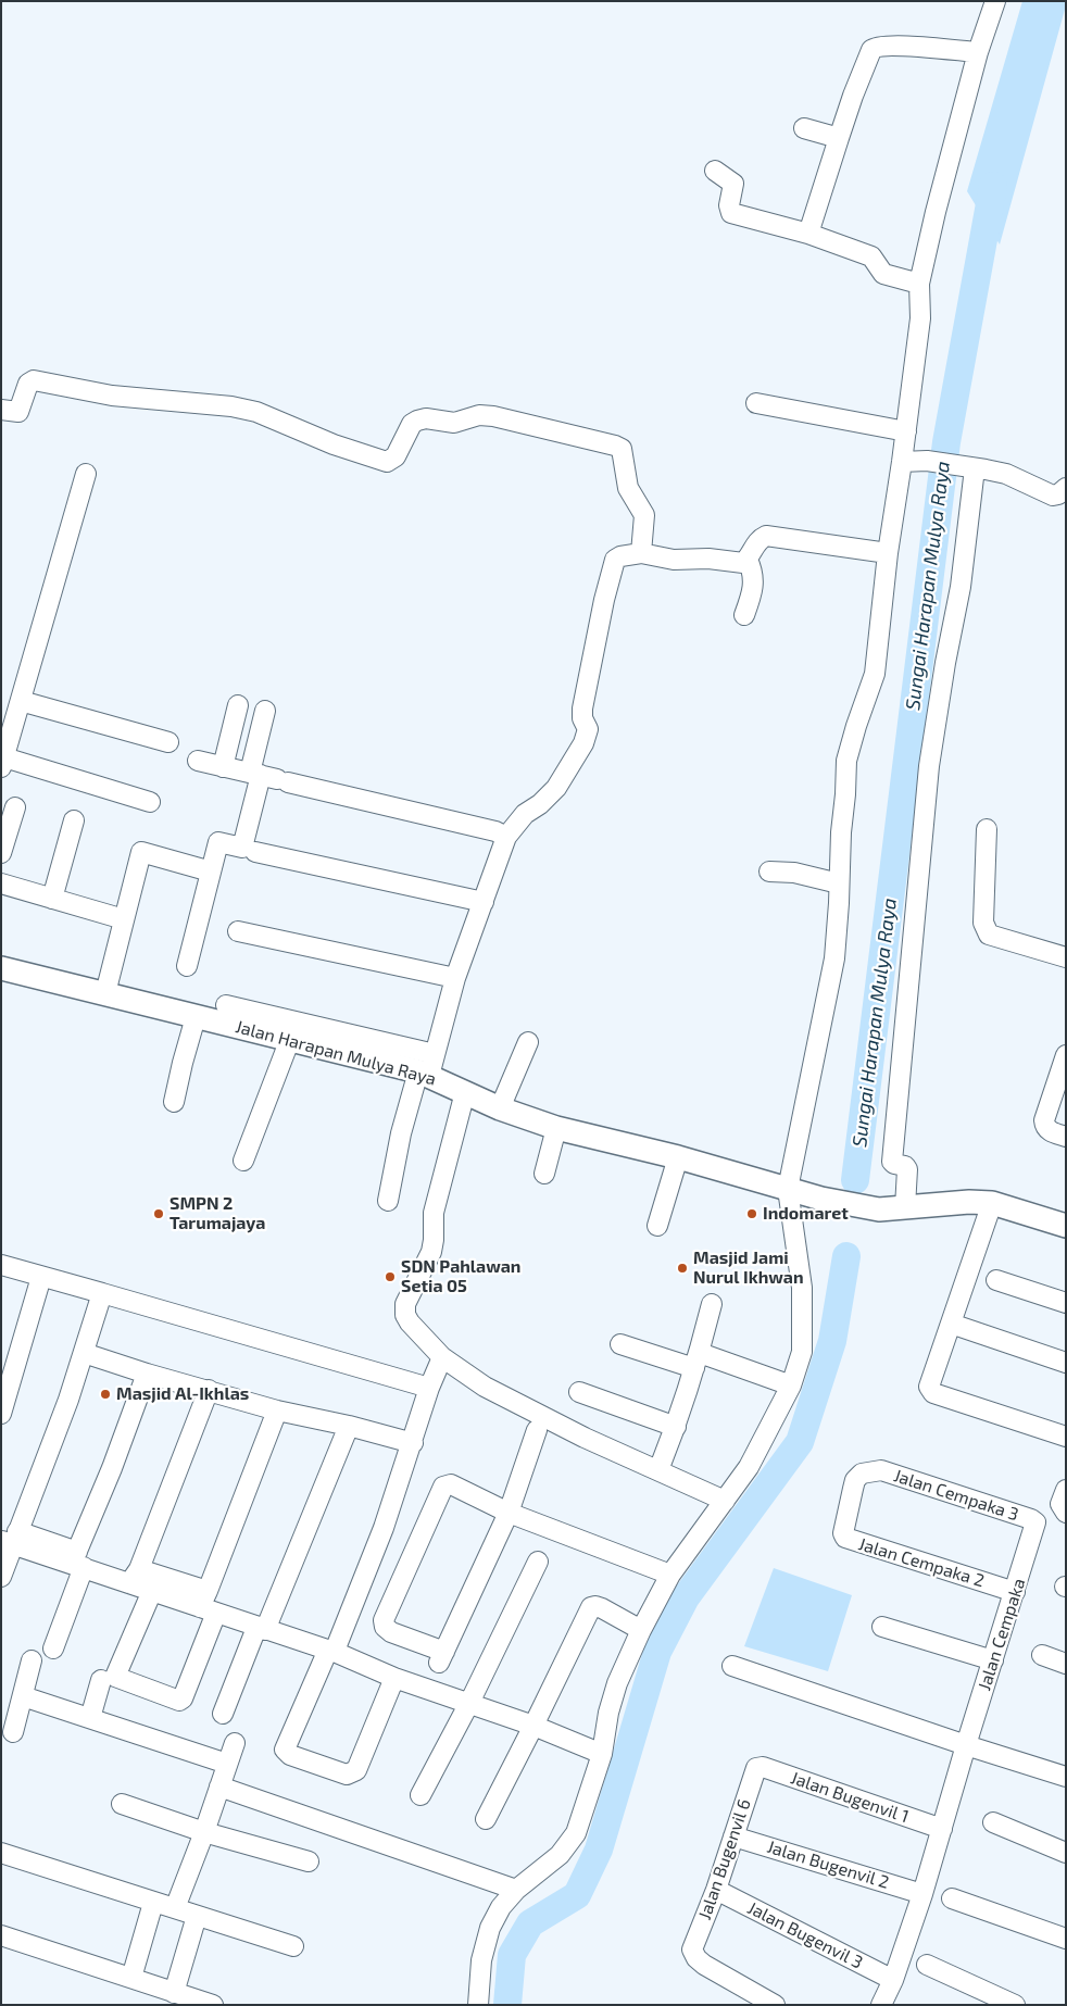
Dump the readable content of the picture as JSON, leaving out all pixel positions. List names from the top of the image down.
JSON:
{
  "streets": {
    "street": [
      "Jalan Harapan Mulya Raya",
      "Jalan Cempaka 3",
      "Jalan Cempaka 2",
      "Jalan Cempaka",
      "Jalan Bugenvil 1",
      "Jalan Bugenvil 6",
      "Jalan Bugenvil 2",
      "Jalan Bugenvil 3"
    ]
  },
  "crossings": [
    ["Jalan Cempaka 3", "Jalan Cempaka 2"],
    ["Jalan Cempaka 3", "Jalan Cempaka"],
    ["Jalan Cempaka 2", "Jalan Cempaka"],
    ["Jalan Cempaka", "Jalan Bugenvil 1"],
    ["Jalan Cempaka", "Jalan Bugenvil 2"],
    ["Jalan Cempaka", "Jalan Bugenvil 3"],
    ["Jalan Bugenvil 1", "Jalan Bugenvil 6"],
    ["Jalan Bugenvil 6", "Jalan Bugenvil 2"],
    ["Jalan Bugenvil 6", "Jalan Bugenvil 3"]
  ],
  "water": ["Sungai Harapan Mulya Raya"],
  "places": [
    "SMPN 2 Tarumajaya",
    "Indomaret",
    "Masjid Jami Nurul Ikhwan",
    "SDN Pahlawan Setia 05",
    "Masjid Al-Ikhlas"
  ]
}
